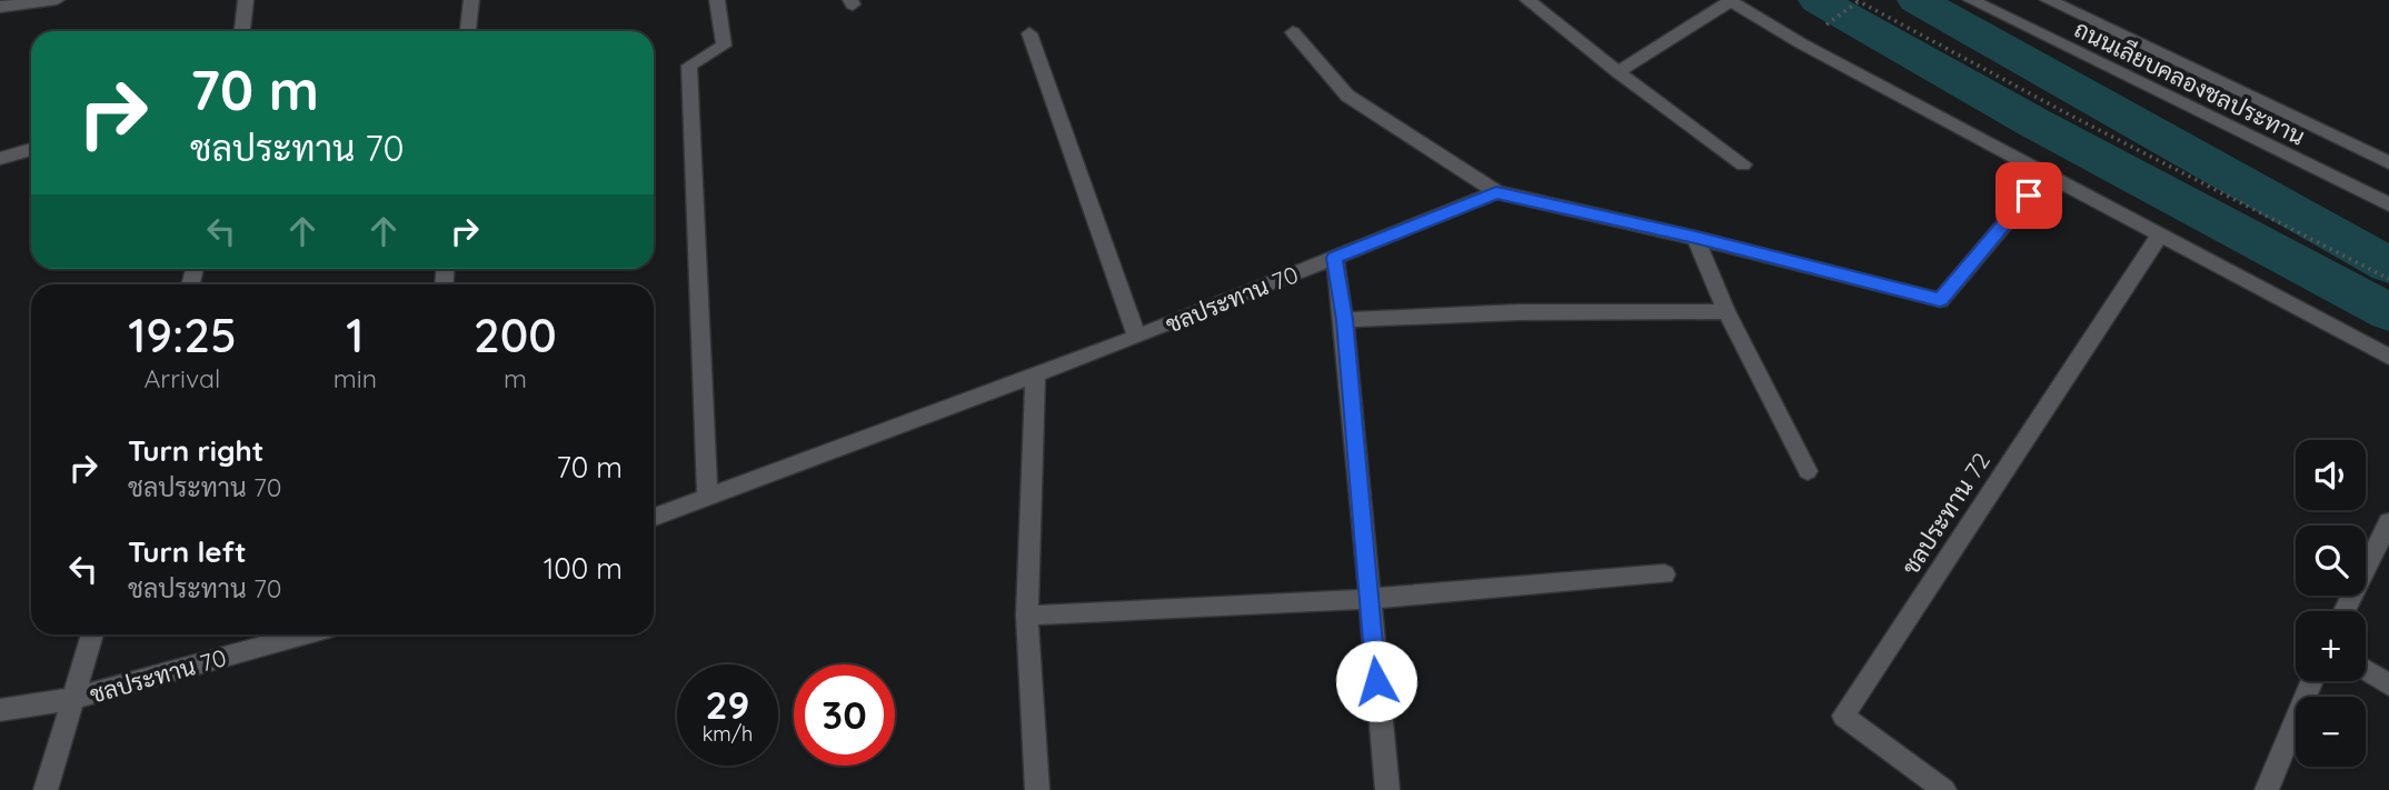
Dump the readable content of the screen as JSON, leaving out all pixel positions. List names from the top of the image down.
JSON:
{
  "streets": {
    "street": ["ถนนเลียบคลองชลประทาน", "ชลประทาน 70", "ชลประทาน 72"]
  },
  "page": {
    "turn": ["70 m", "ชลประทาน 70"],
    "eta": [
      "19:25",
      "Arrival",
      "1",
      "min",
      "200",
      "m"
    ],
    "list": [
      {
        "name": "Turn right",
        "note": "ชลประทาน 70",
        "value": "70 m"
      },
      {
        "name": "Turn left",
        "note": "ชลประทาน 70",
        "value": "100 m"
      }
    ],
    "map_buttons": ["+", "−"],
    "speed": "29 km/h",
    "limit": "30"
  }
}
